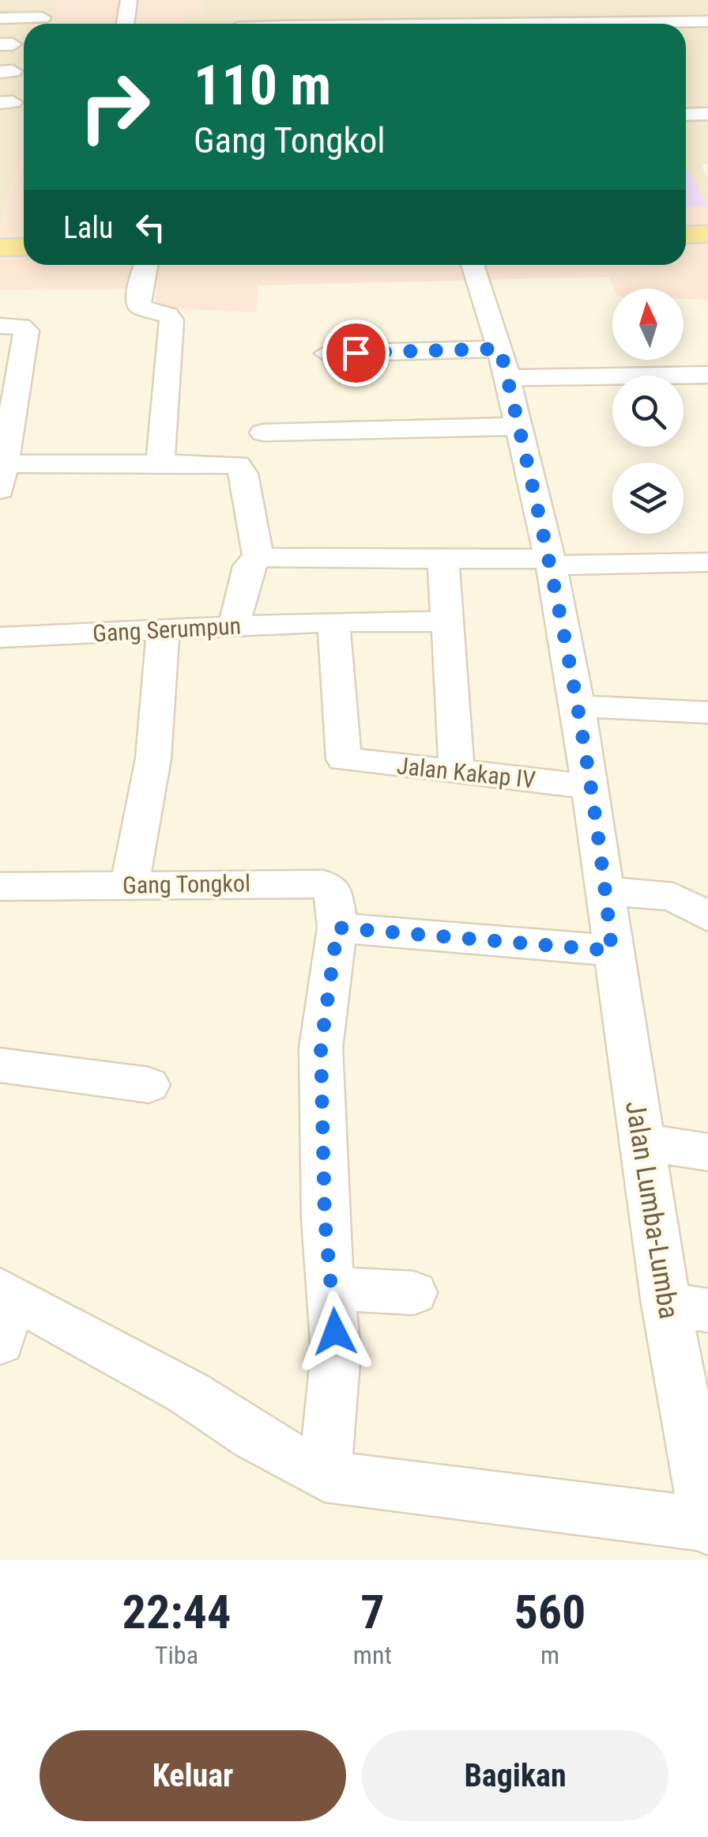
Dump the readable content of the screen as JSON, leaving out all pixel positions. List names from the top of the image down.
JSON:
{
  "streets": {
    "street": [
      "Gang Serumpun",
      "Jalan Kakap IV",
      "Gang Tongkol",
      "Jalan Lumba-Lumba"
    ]
  },
  "crossings": [
    ["Gang Serumpun", "Jalan Kakap IV"],
    ["Jalan Kakap IV", "Jalan Lumba-Lumba"]
  ],
  "north": "top",
  "page": {
    "turn": ["110 m", "Gang Tongkol"],
    "then": "Lalu",
    "eta": [
      "22:44",
      "Tiba",
      "7",
      "mnt",
      "560",
      "m"
    ],
    "buttons": ["Keluar", "Bagikan"]
  }
}
